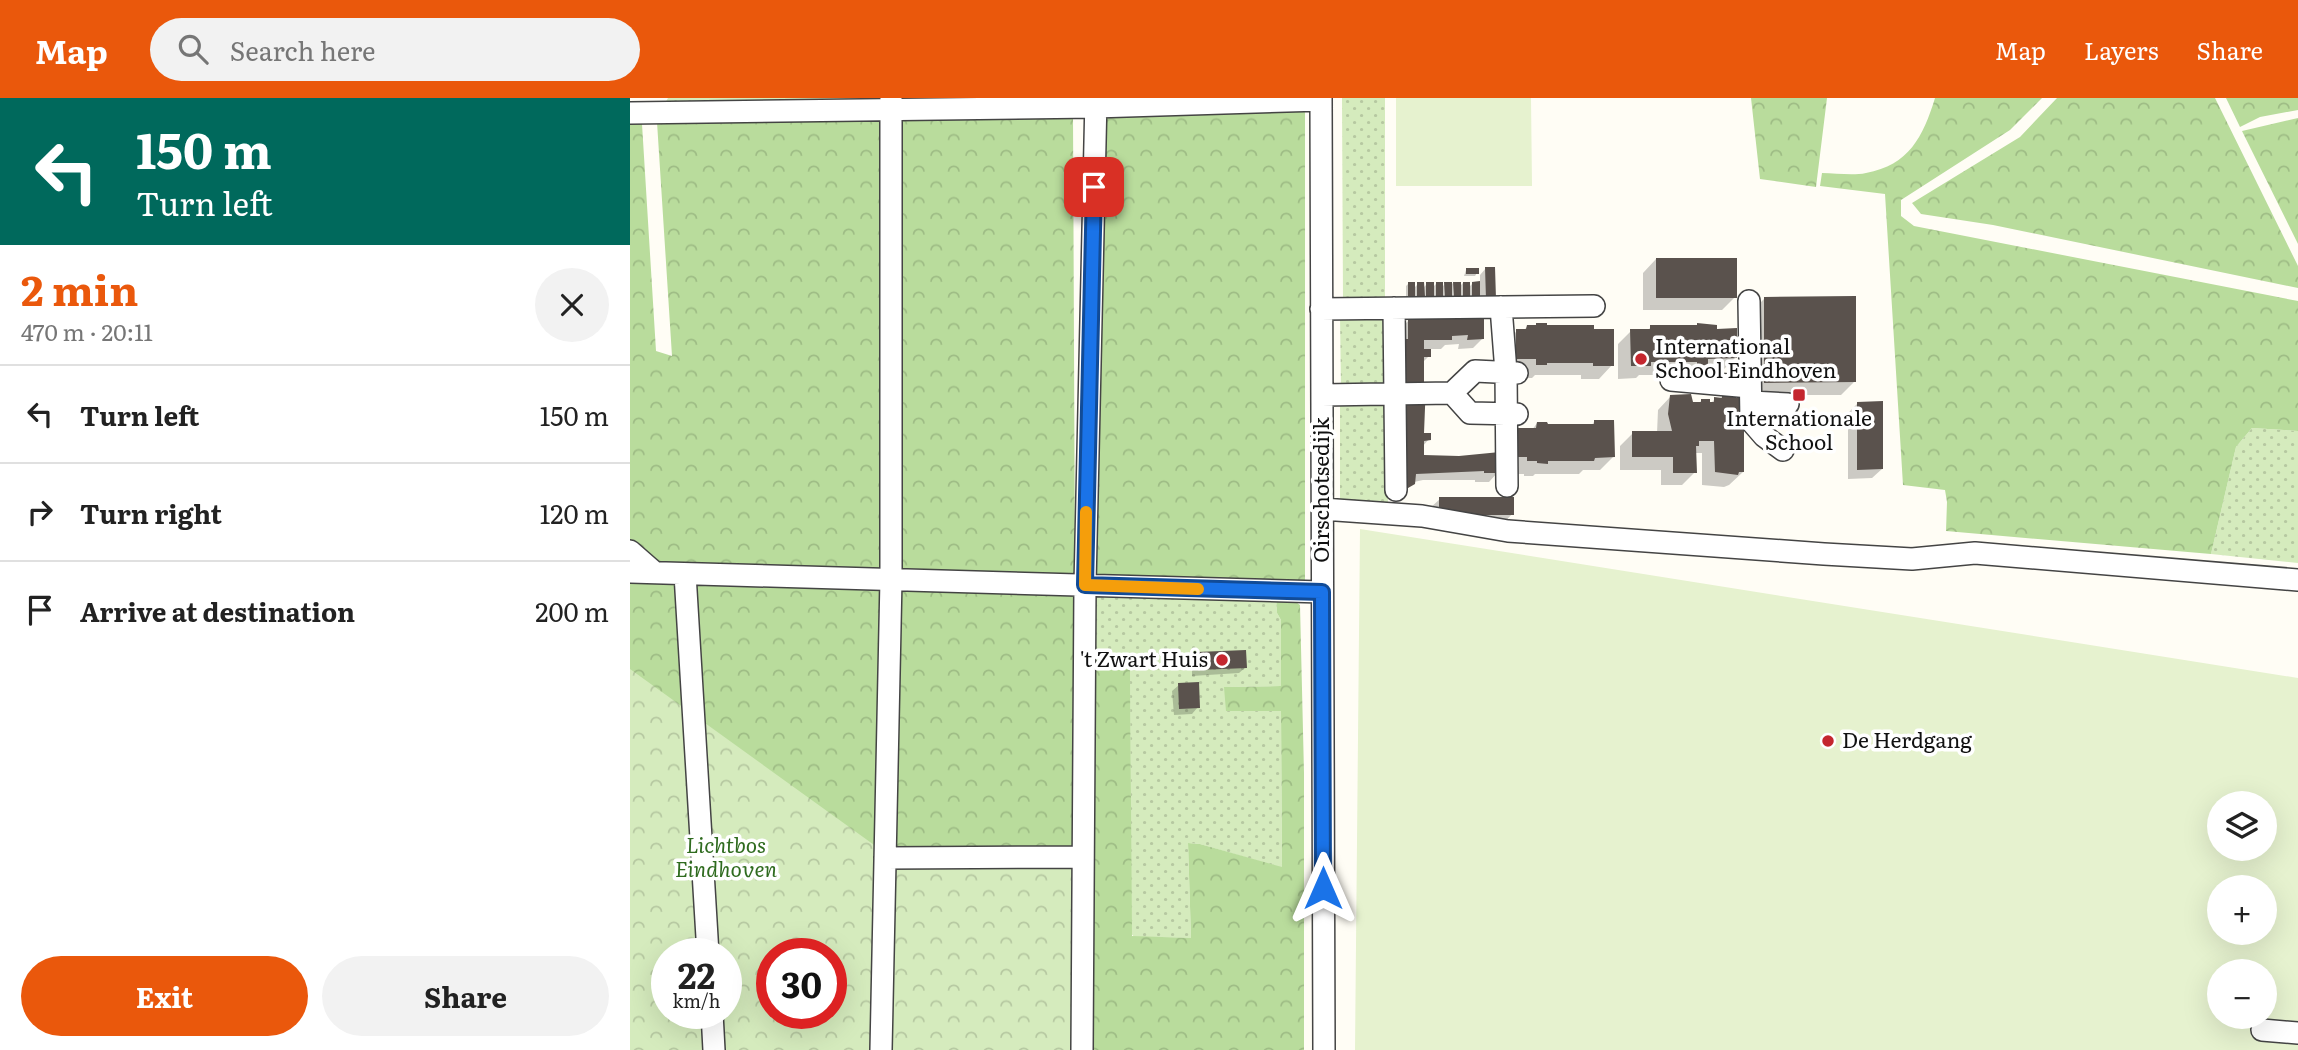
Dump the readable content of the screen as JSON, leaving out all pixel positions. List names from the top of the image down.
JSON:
{
  "streets": {
    "street": ["Oirschotsedijk"]
  },
  "parks": ["Lichtbos Eindhoven"],
  "places": {
    "other": ["International School Eindhoven", "'t Zwart Huis", "De Herdgang"],
    "transit": ["Internationale School"]
  },
  "page": {
    "header": "Map",
    "search": "Search here",
    "nav": ["Map", "Layers", "Share"],
    "turn": ["150 m", "Turn left"],
    "heading": ["2 min", "470 m · 20:11"],
    "list": [
      {
        "name": "Turn left",
        "value": "150 m"
      },
      {
        "name": "Turn right",
        "value": "120 m"
      },
      {
        "name": "Arrive at destination",
        "value": "200 m"
      }
    ],
    "map_buttons": ["+", "−"],
    "speed": "22 km/h",
    "limit": "30",
    "buttons": ["Exit", "Share"]
  }
}
